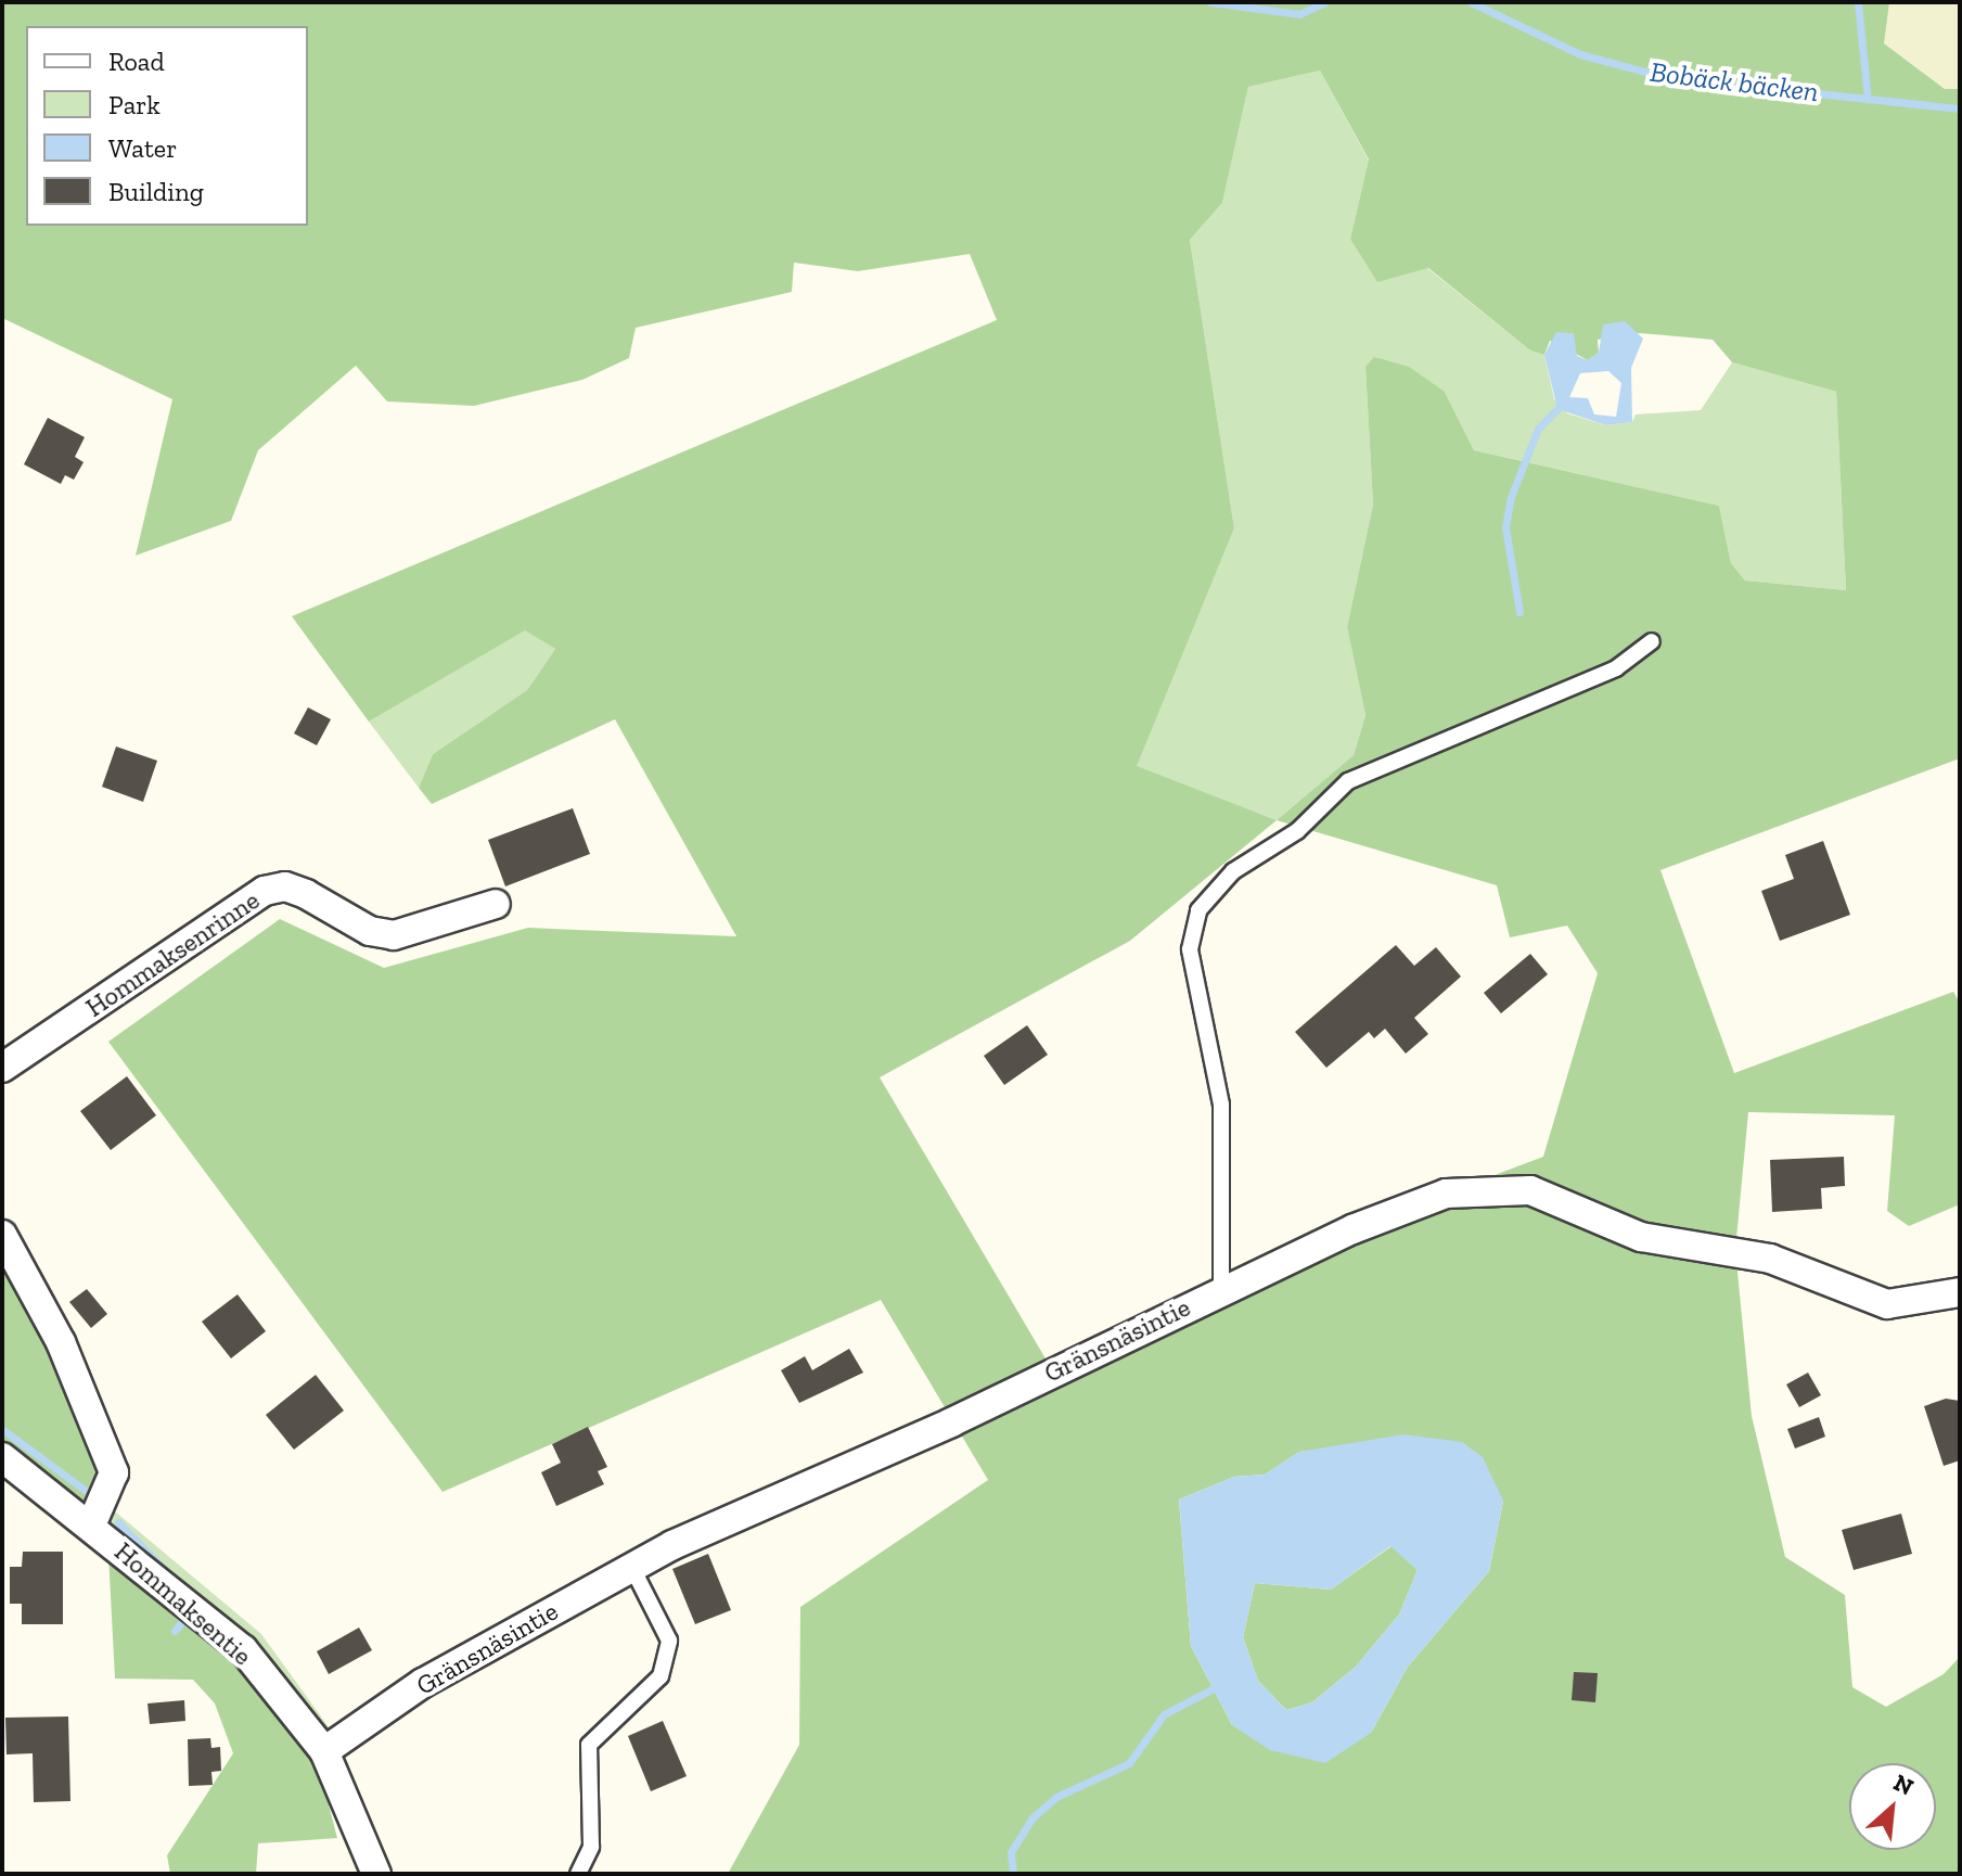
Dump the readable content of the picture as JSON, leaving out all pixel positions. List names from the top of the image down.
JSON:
{
  "streets": {
    "street": ["Hommaksenrinne", "Gränsnäsintie", "Hommaksentie"]
  },
  "crossings": [
    ["Gränsnäsintie", "Hommaksentie"]
  ],
  "water": ["Bobäck bäcken"],
  "legend": [
    "Road",
    "Park",
    "Water",
    "Building"
  ],
  "north": "top right"
}
